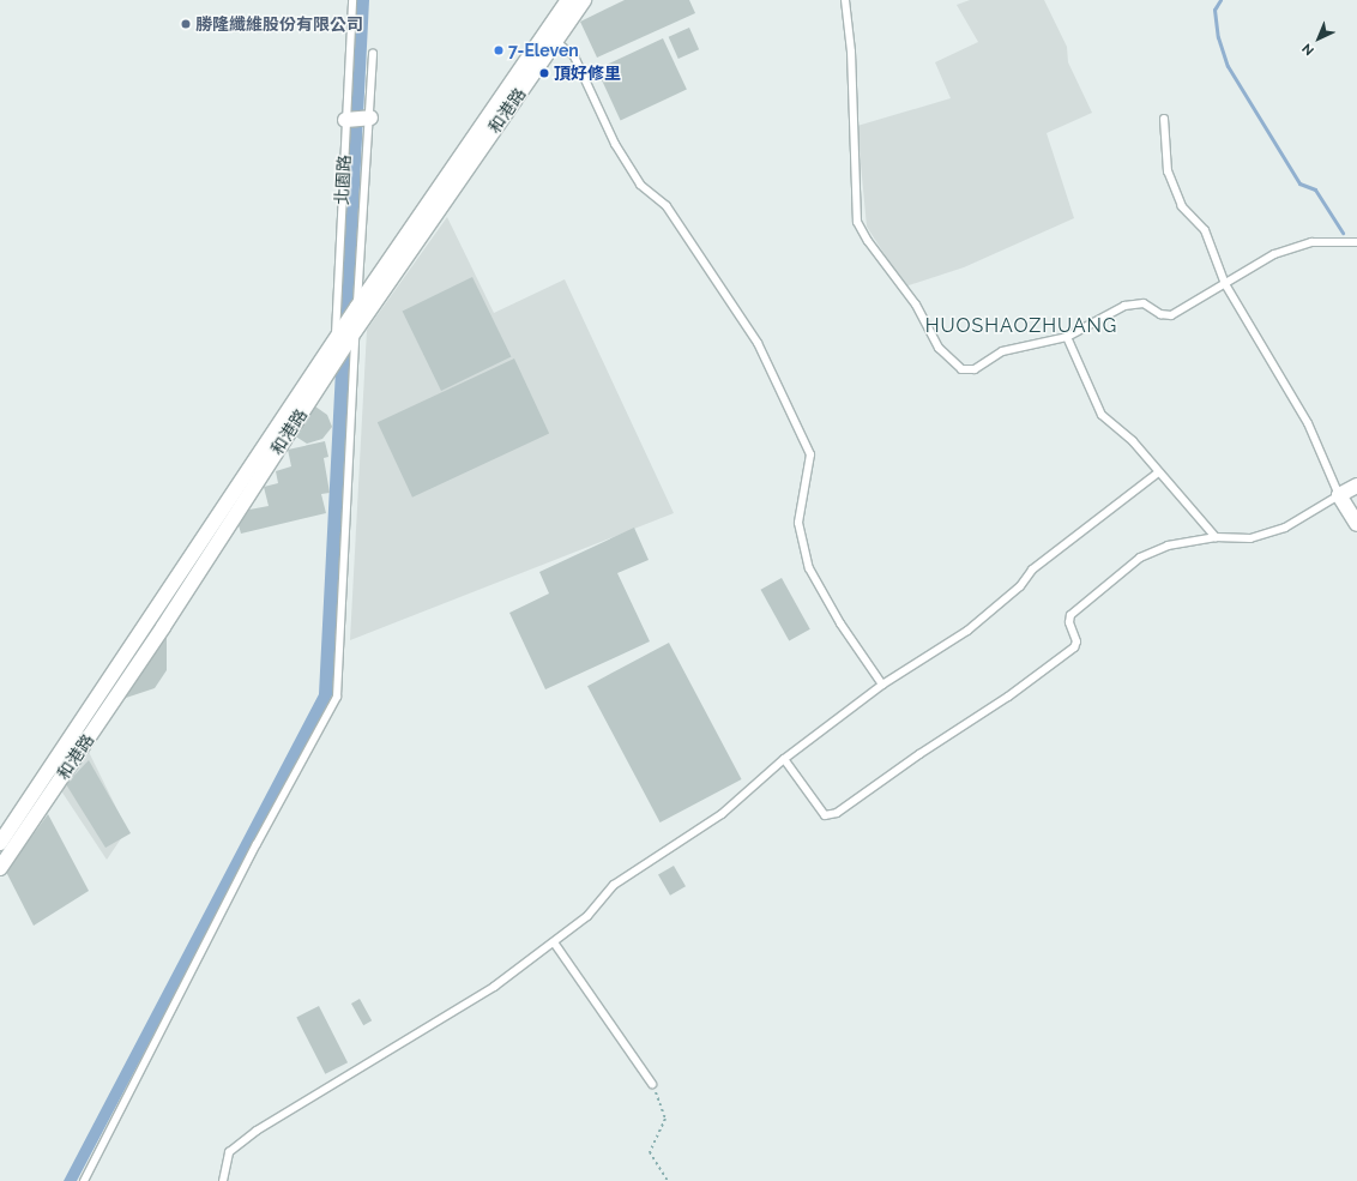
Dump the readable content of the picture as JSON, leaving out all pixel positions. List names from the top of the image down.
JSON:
{
  "streets": {
    "main road": ["和港路"],
    "lane": ["北園路"]
  },
  "crossings": [
    ["和港路", "北園路"]
  ],
  "districts": ["HUOSHAOZHUANG"],
  "places": ["勝隆纖維股份有限公司", "7-Eleven", "頂好修里"],
  "north": "bottom left"
}
